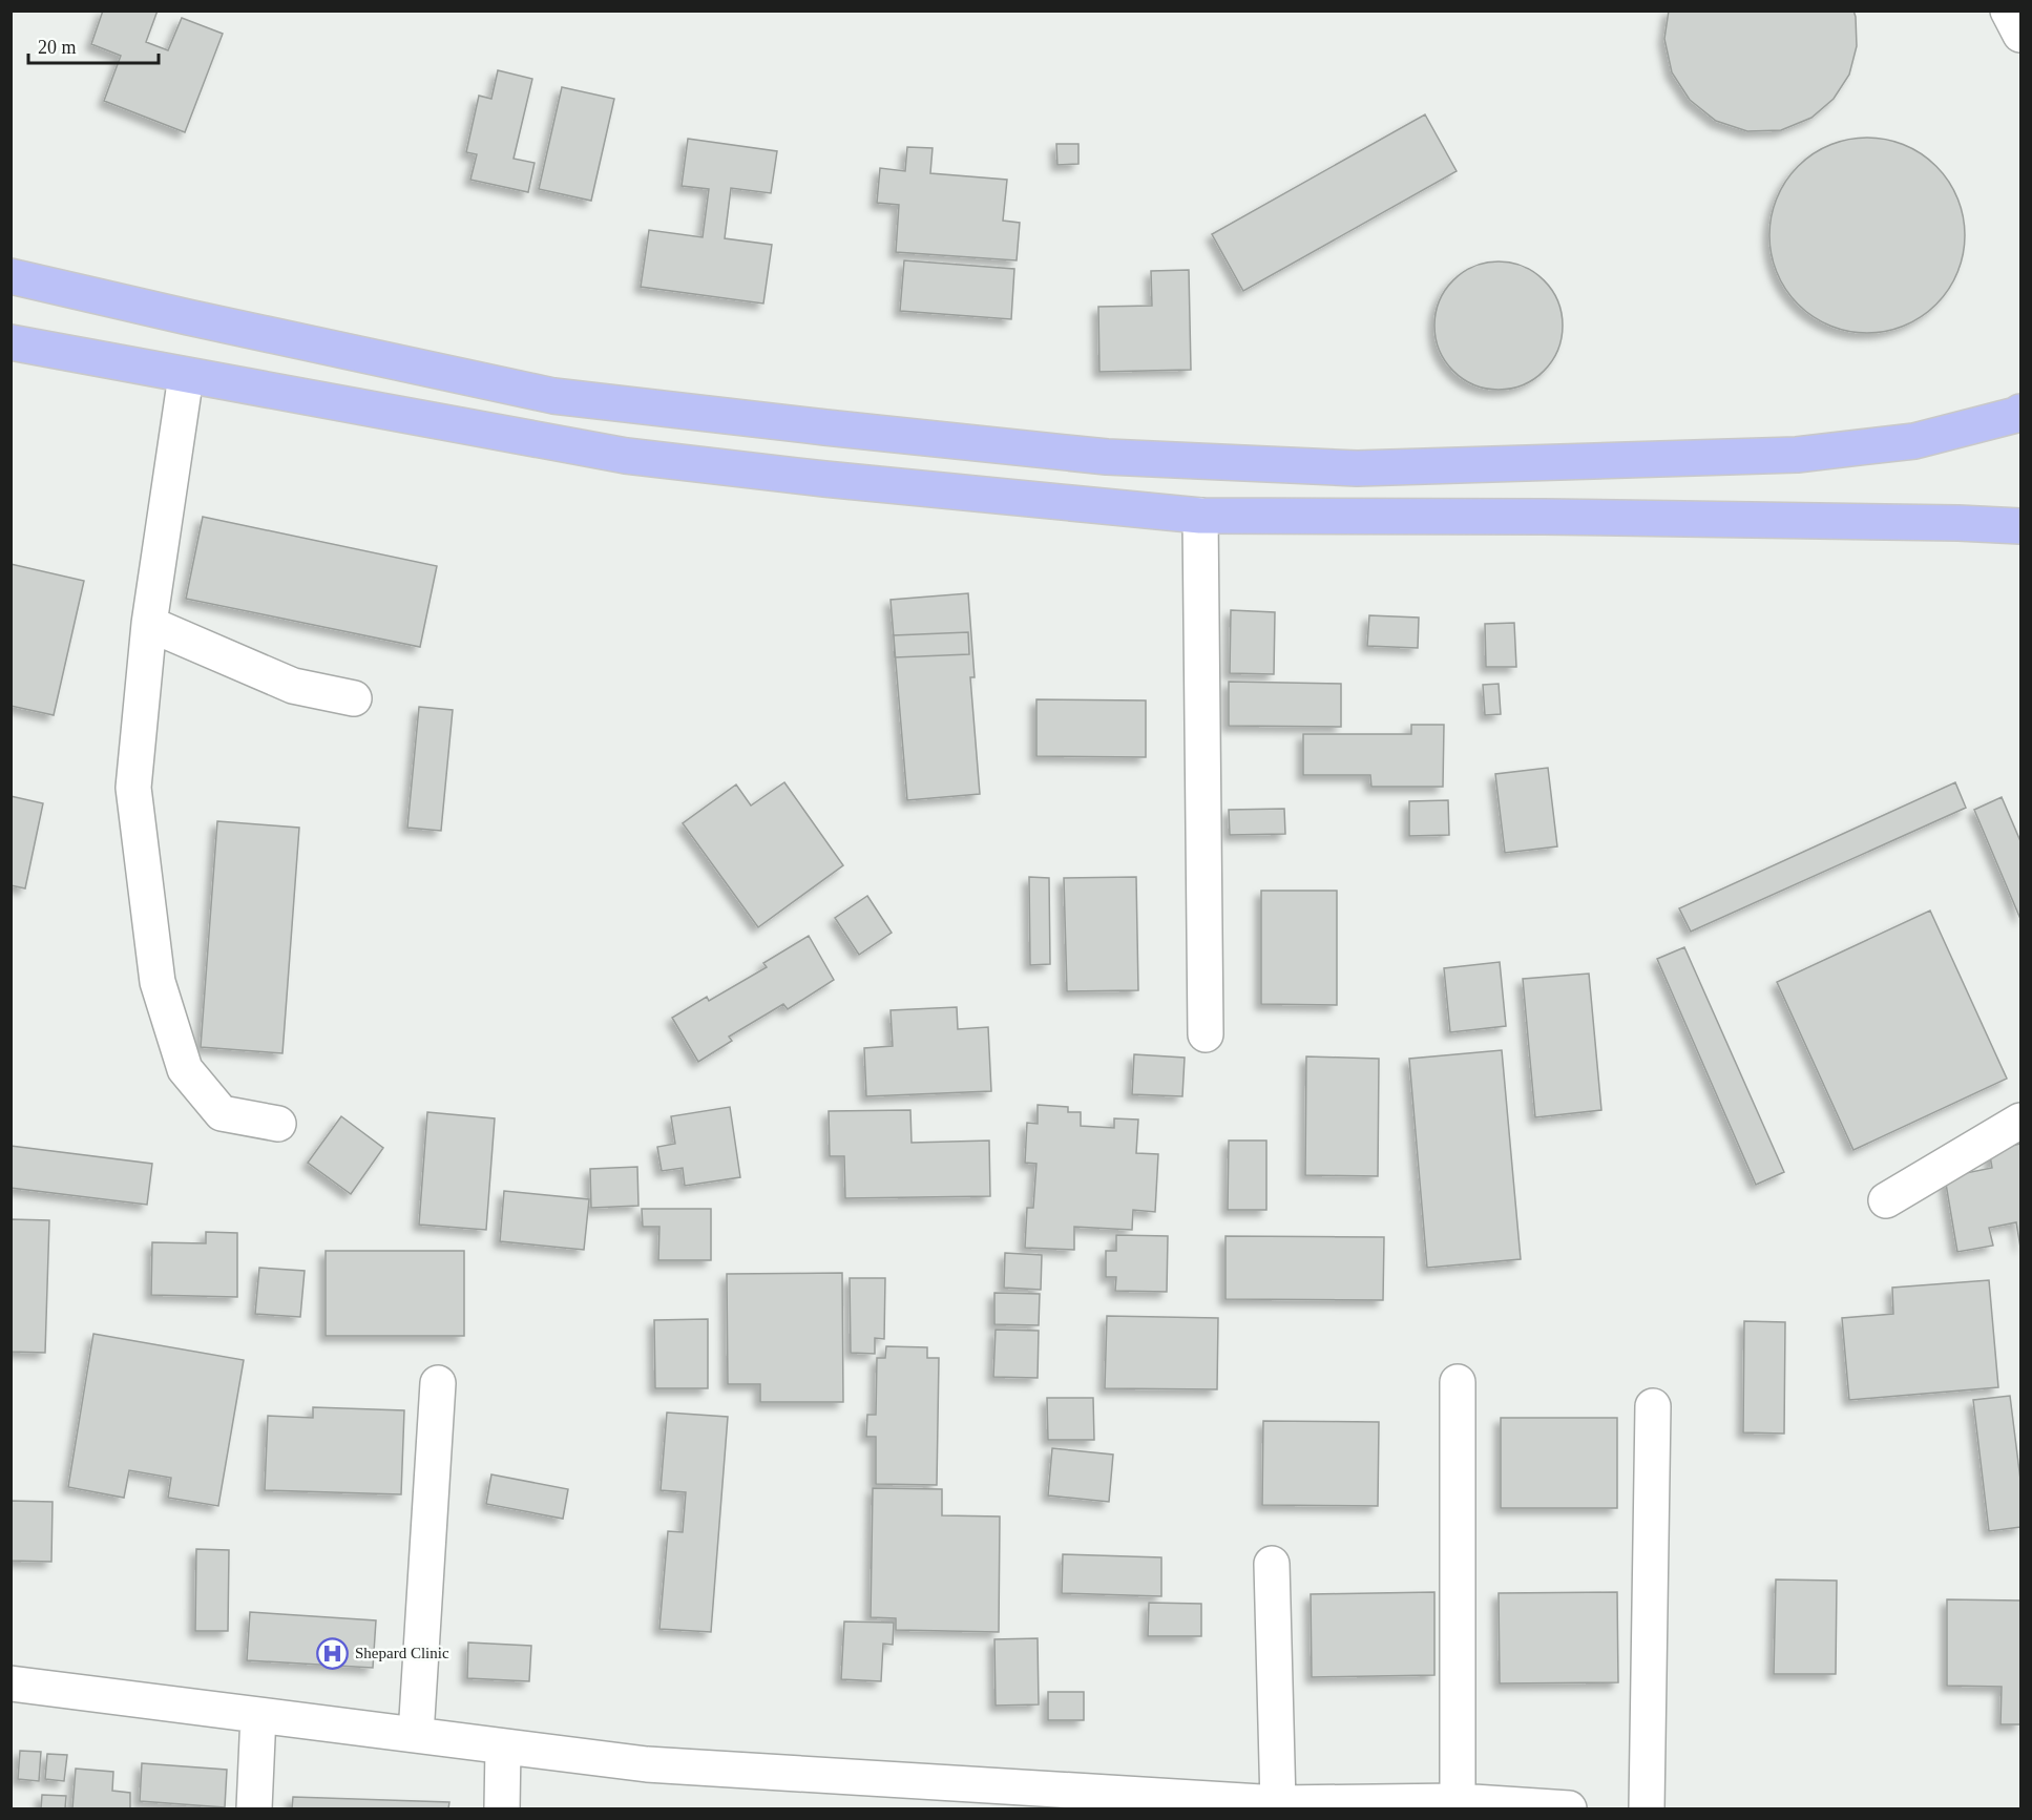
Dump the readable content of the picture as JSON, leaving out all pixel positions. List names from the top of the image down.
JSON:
{
  "places": {
    "hospital": ["Shepard Clinic"]
  },
  "scale_bar": "20 m"
}
